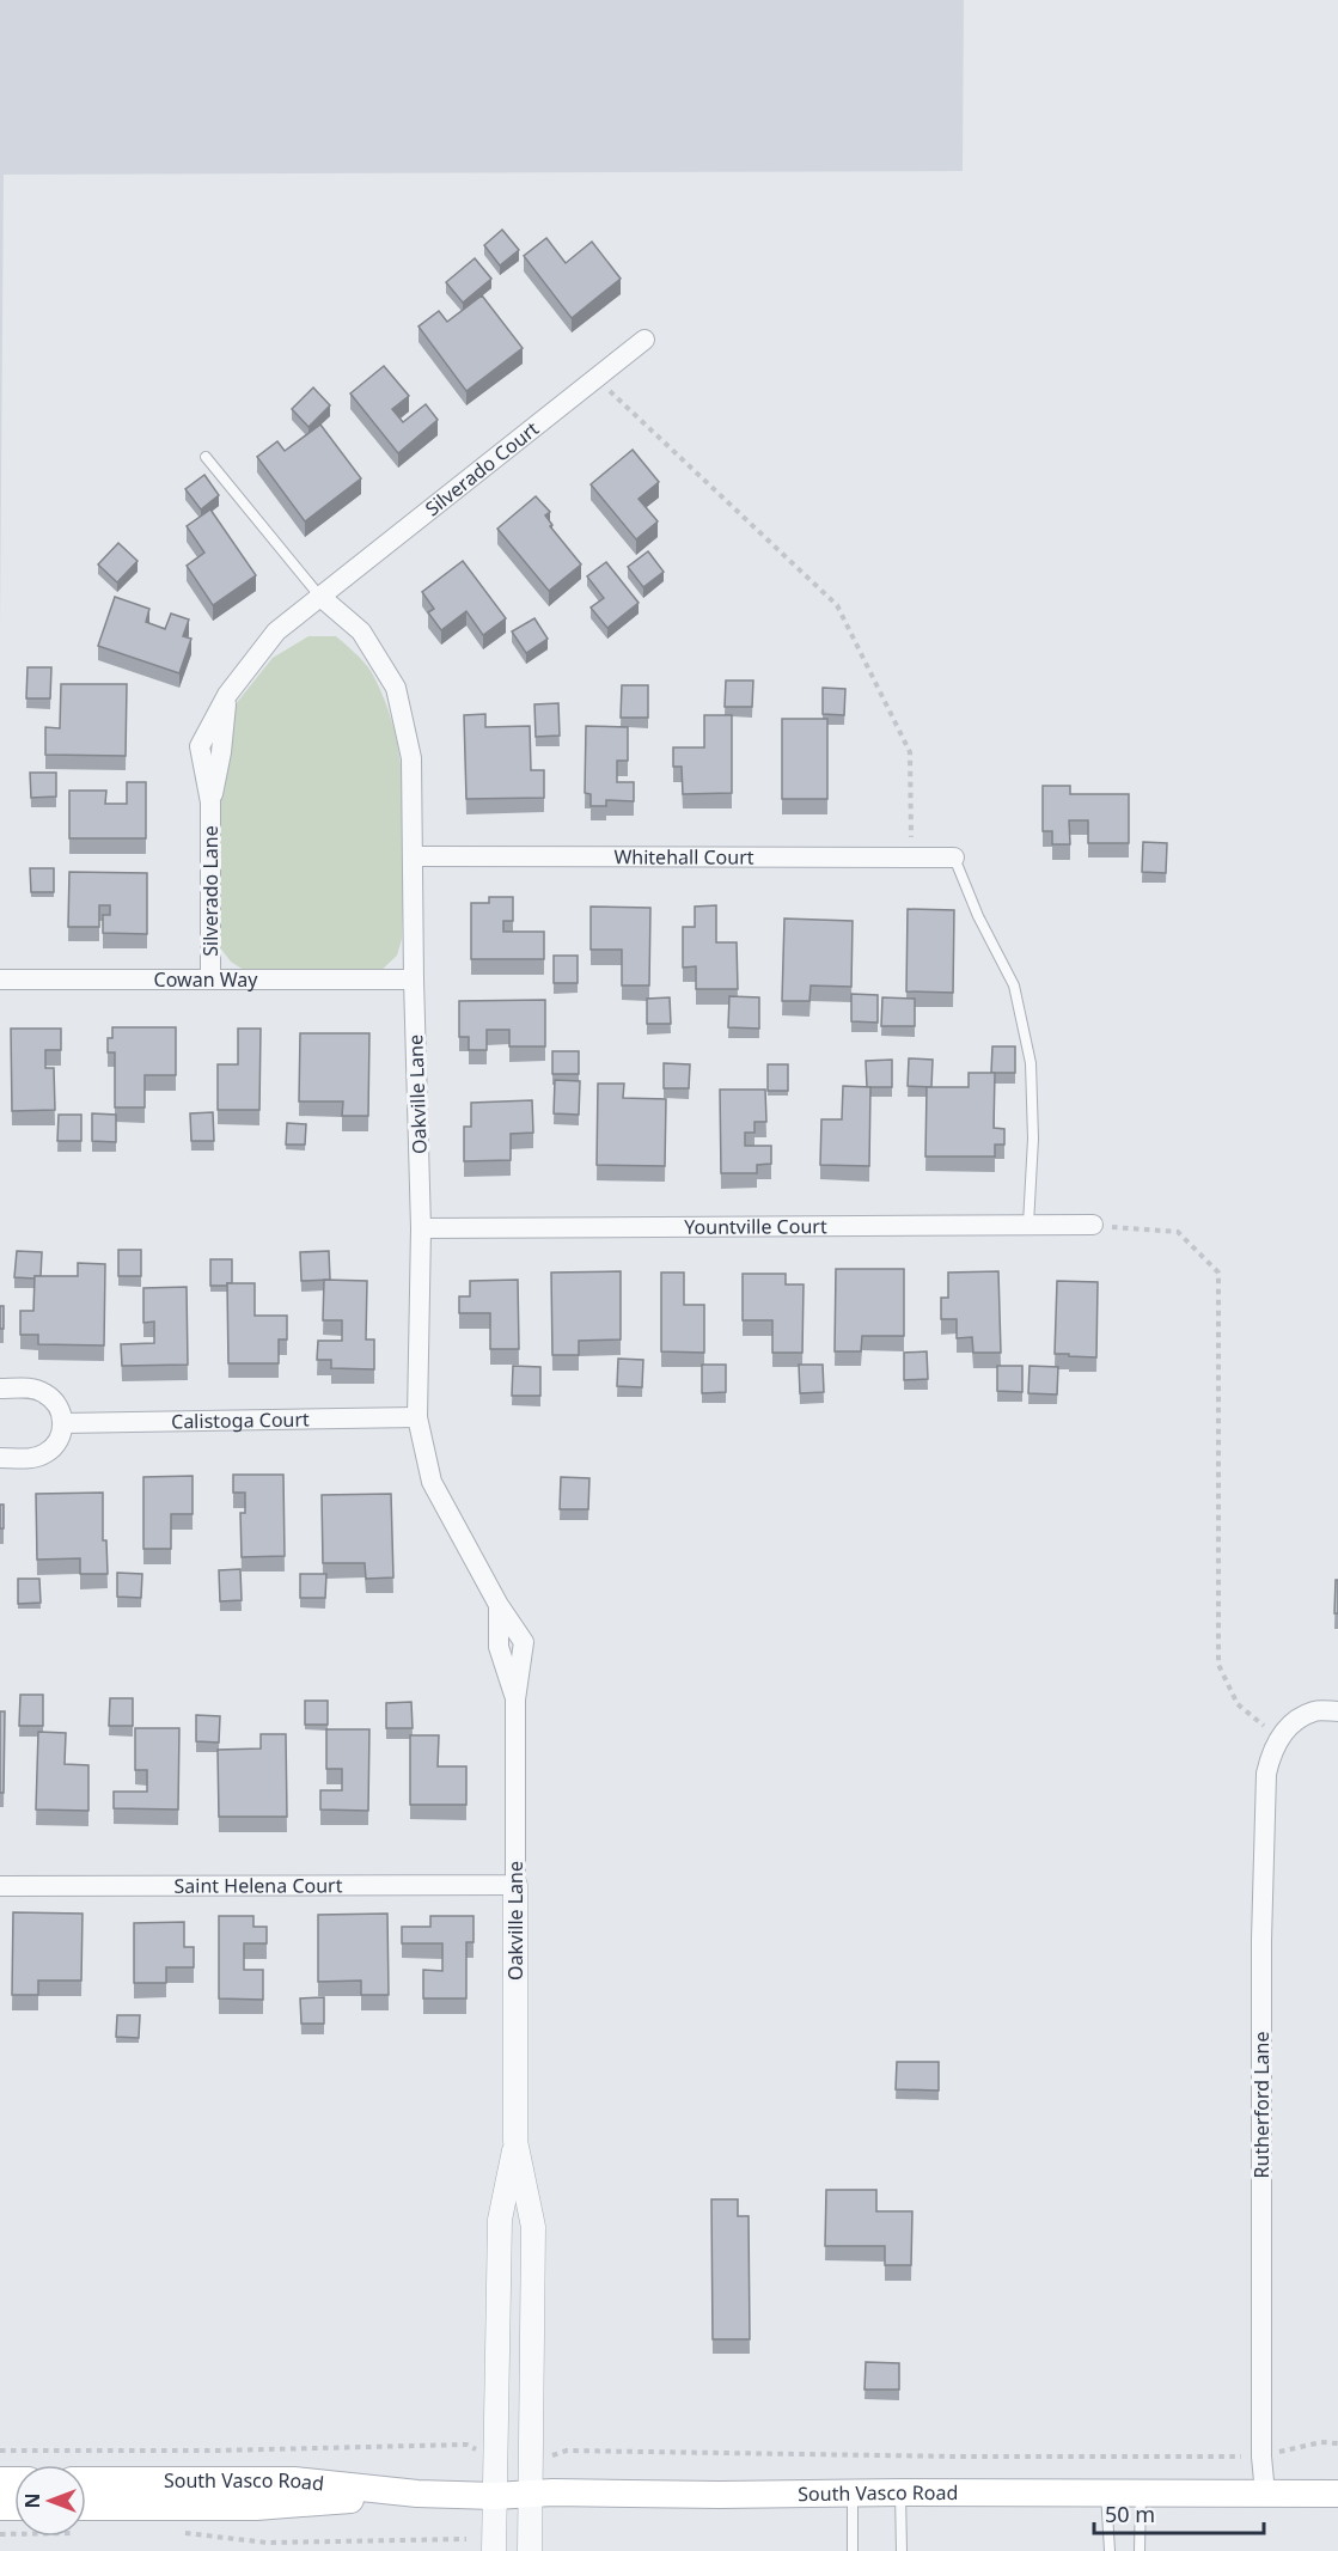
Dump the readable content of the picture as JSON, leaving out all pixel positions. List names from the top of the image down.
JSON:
{
  "streets": {
    "main road": ["South Vasco Road"],
    "street": [
      "Silverado Court",
      "Whitehall Court",
      "Silverado Lane",
      "Cowan Way",
      "Oakville Lane",
      "Yountville Court",
      "Calistoga Court",
      "Saint Helena Court",
      "Rutherford Lane"
    ]
  },
  "crossings": [
    ["Silverado Court", "Silverado Lane"],
    ["Silverado Court", "Oakville Lane"],
    ["Whitehall Court", "Oakville Lane"],
    ["Silverado Lane", "Cowan Way"],
    ["Silverado Lane", "Oakville Lane"],
    ["Cowan Way", "Oakville Lane"],
    ["Oakville Lane", "Yountville Court"],
    ["Oakville Lane", "Calistoga Court"],
    ["Oakville Lane", "Saint Helena Court"],
    ["Oakville Lane", "South Vasco Road"],
    ["Rutherford Lane", "South Vasco Road"]
  ],
  "scale_bar": "50 m",
  "north": "left"
}
